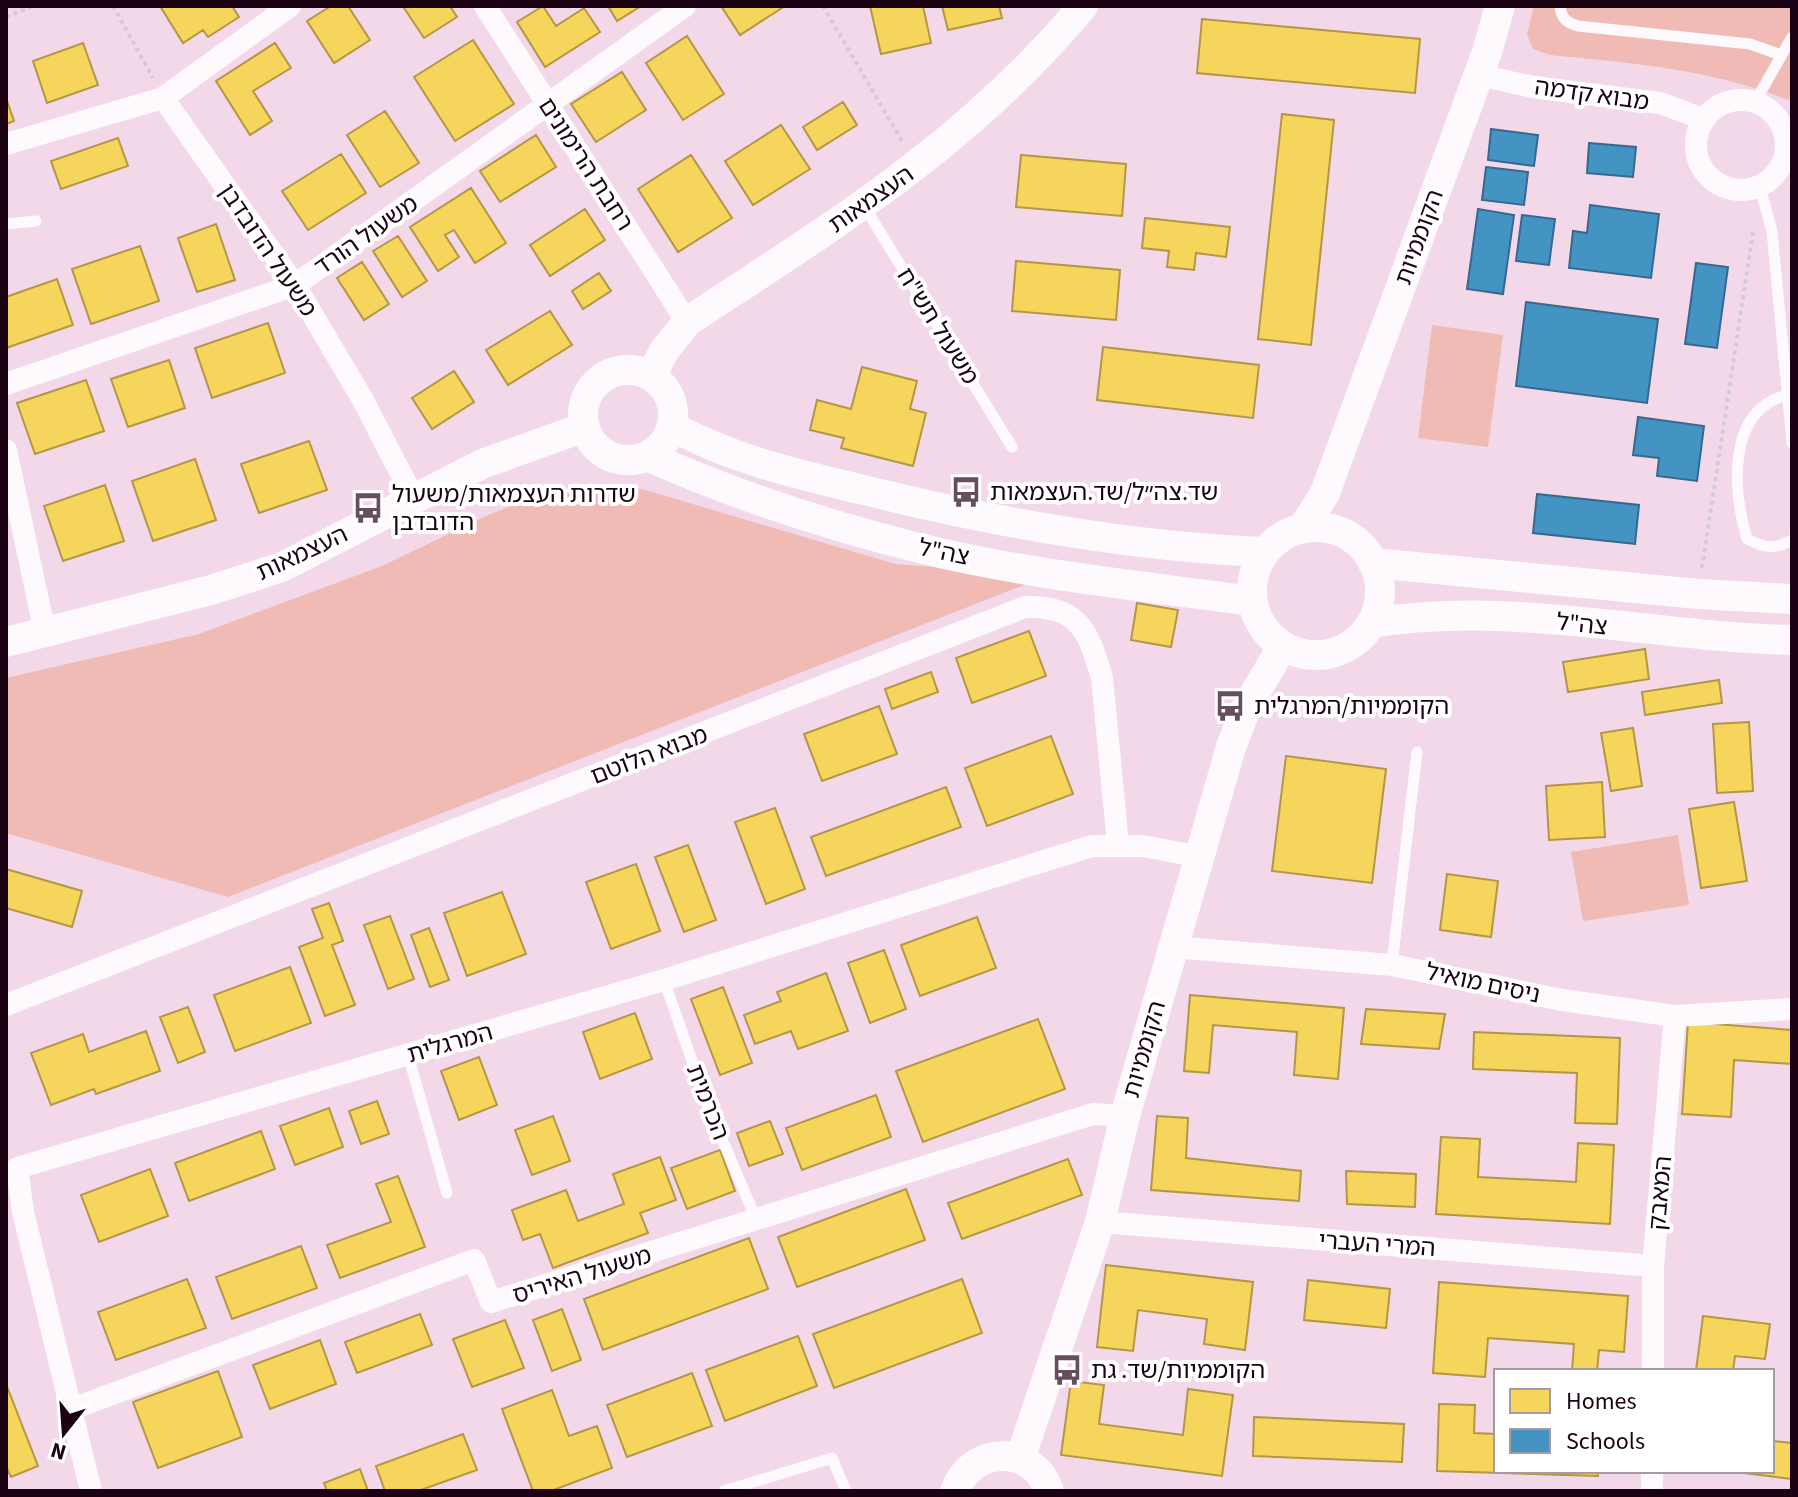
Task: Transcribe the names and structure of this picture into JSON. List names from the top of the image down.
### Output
{
  "streets": {
    "street": [
      "מבוא קדמה",
      "רחבת הרימונים",
      "העצמאות",
      "משעול הורד",
      "הקוממיות",
      "משעול הדובדבן",
      "צה\"ל",
      "מבוא הלוטם",
      "ניסים מואיל",
      "המרגלית",
      "המאבק",
      "המרי העברי",
      "משעול האיריס"
    ],
    "lane": ["משעול תש\"ח", "הכרמית"]
  },
  "crossings": [
    ["מבוא קדמה", "הקוממיות"],
    ["רחבת הרימונים", "העצמאות"],
    ["רחבת הרימונים", "משעול הורד"],
    ["העצמאות", "משעול הדובדבן"],
    ["העצמאות", "משעול תש\"ח"],
    ["העצמאות", "צה\"ל"],
    ["משעול הורד", "משעול הדובדבן"],
    ["הקוממיות", "צה\"ל"],
    ["הקוממיות", "ניסים מואיל"],
    ["הקוממיות", "המרגלית"],
    ["הקוממיות", "המרי העברי"],
    ["הקוממיות", "משעול האיריס"],
    ["מבוא הלוטם", "המרגלית"],
    ["ניסים מואיל", "המאבק"],
    ["המרגלית", "הכרמית"],
    ["המרגלית", "משעול האיריס"],
    ["הכרמית", "משעול האיריס"],
    ["המאבק", "המרי העברי"]
  ],
  "places": {
    "bus stop": [
      "שד.צה״ל/שד.העצמאות",
      "שדרות העצמאות/משעול הדובדבן",
      "הקוממיות/המרגלית",
      "הקוממיות/שד. גת"
    ]
  },
  "legend": ["Homes", "Schools"],
  "north": "bottom"
}
